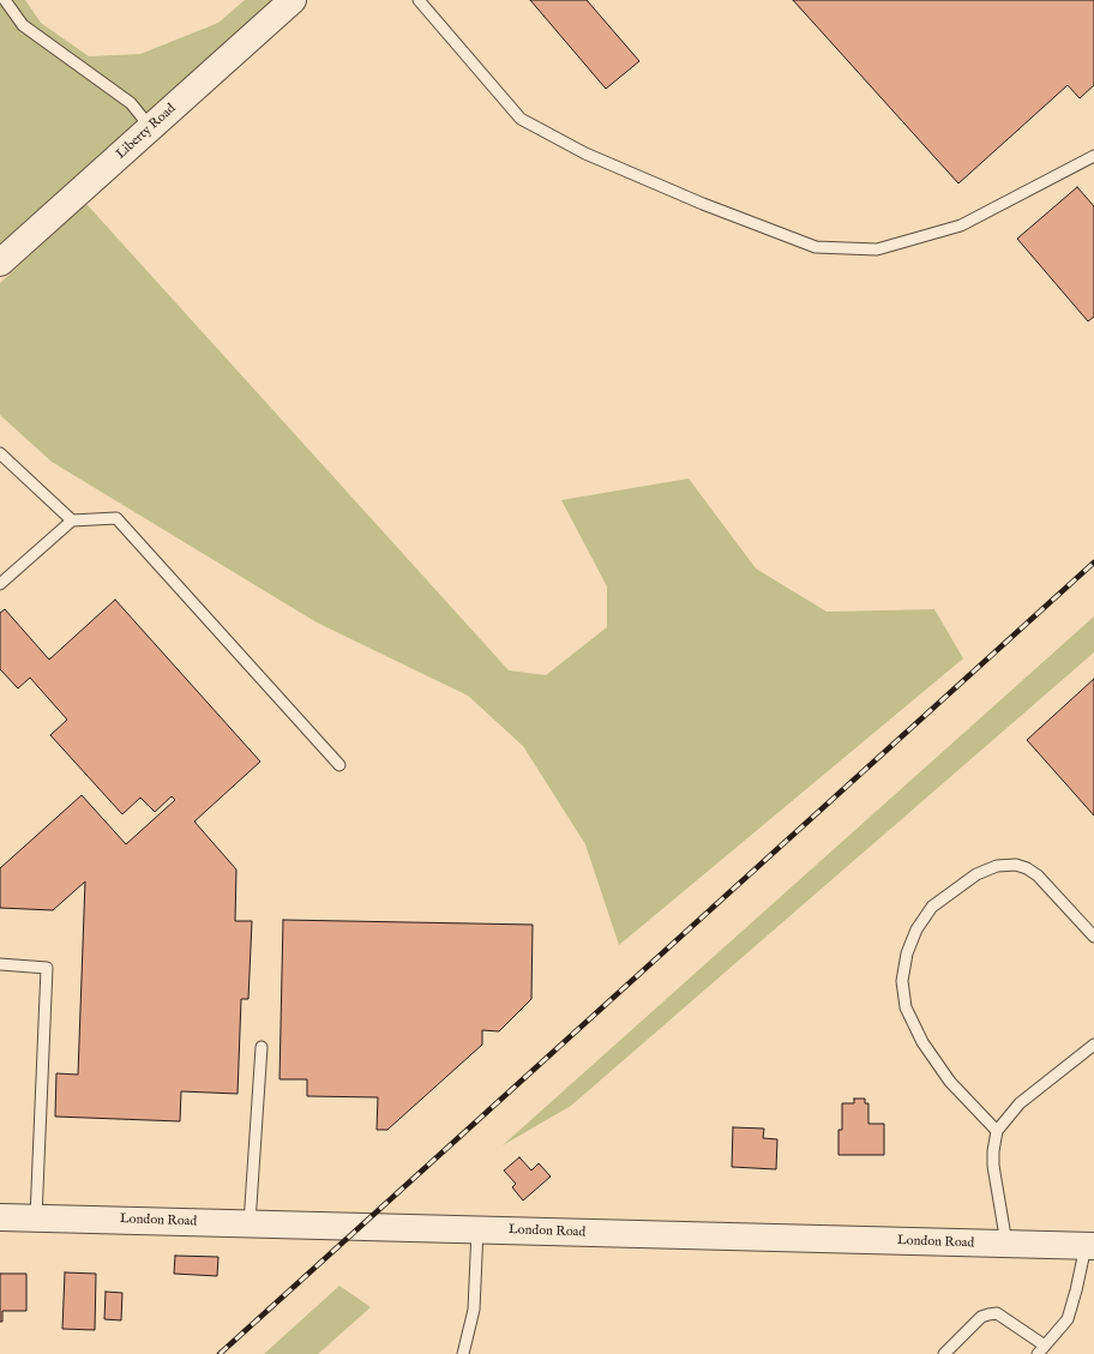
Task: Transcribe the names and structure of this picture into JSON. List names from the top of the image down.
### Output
{
  "streets": {
    "street": ["Liberty Road", "London Road"]
  }
}
